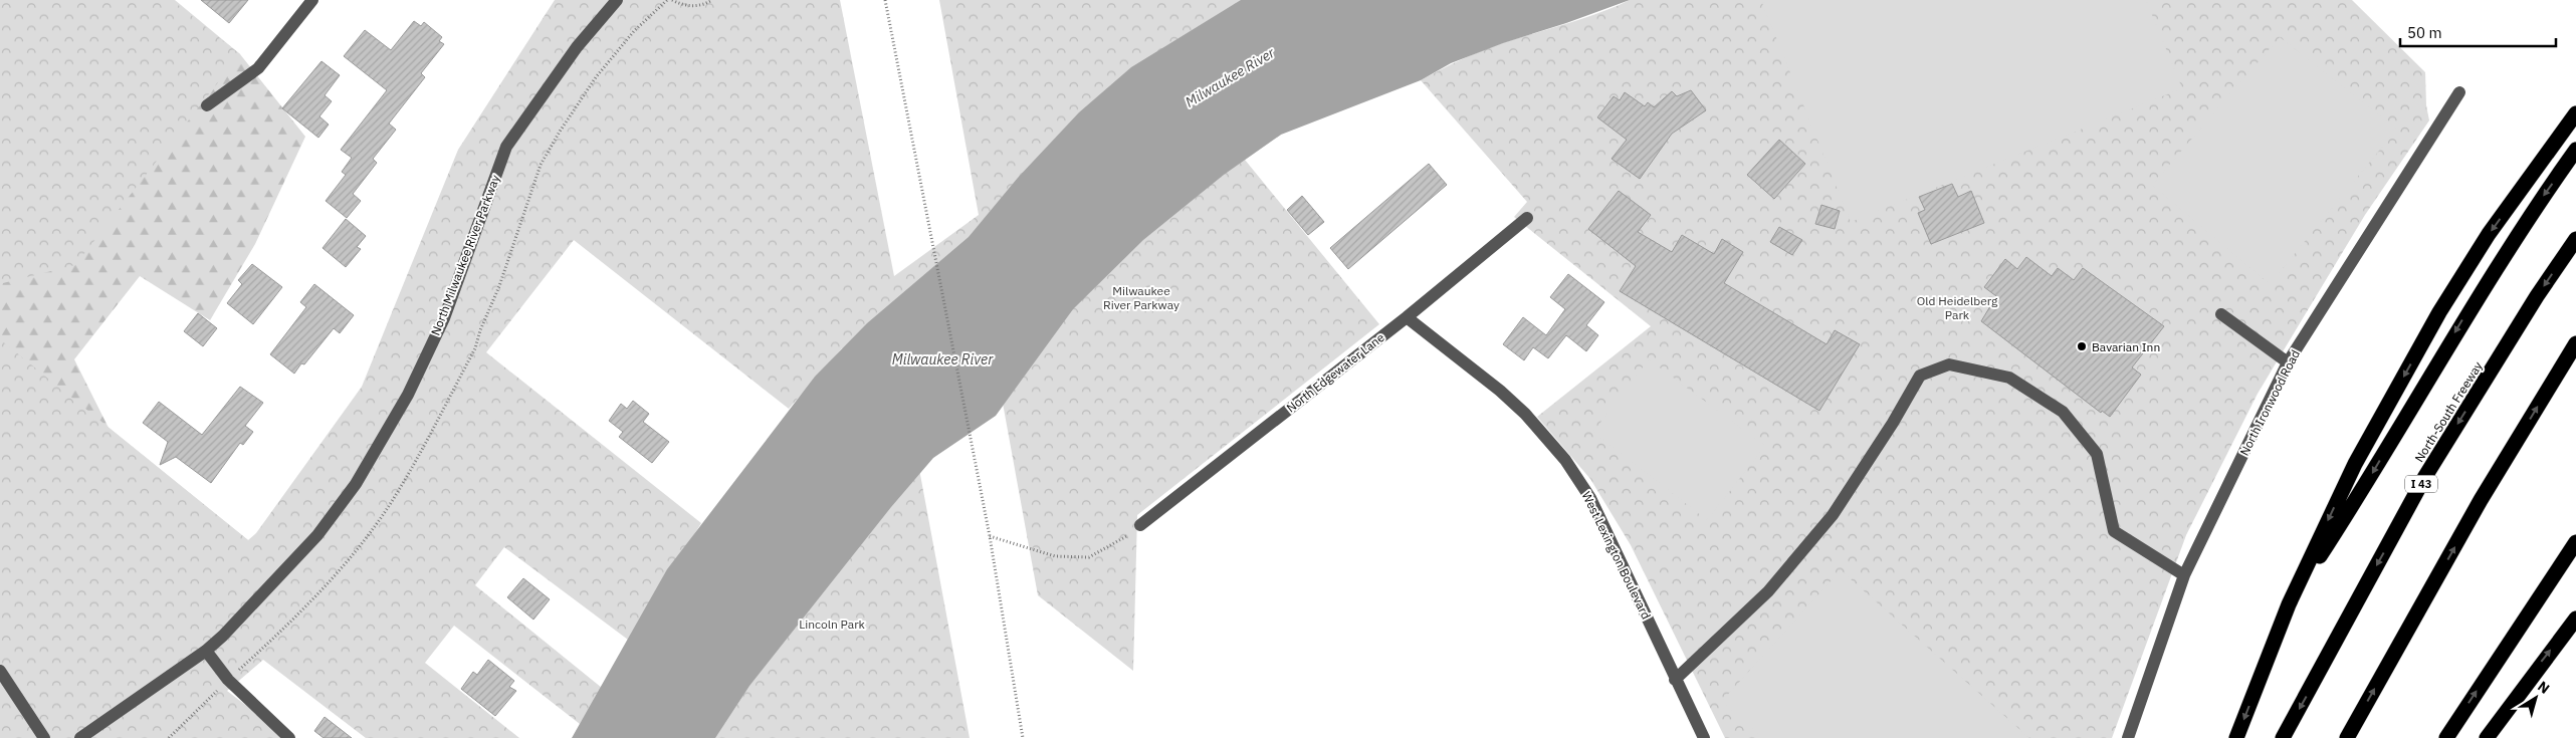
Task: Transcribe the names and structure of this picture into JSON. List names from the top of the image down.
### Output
{
  "streets": {
    "highway": ["North-South Freeway", "I 43"],
    "street": [
      "North Milwaukee River Parkway",
      "North Edgewater Lane",
      "North Ironwood Road",
      "West Lexington Boulevard"
    ]
  },
  "crossings": [
    ["North Edgewater Lane", "West Lexington Boulevard"]
  ],
  "water": ["Milwaukee River"],
  "parks": ["Milwaukee River Parkway", "Old Heidelberg Park", "Lincoln Park"],
  "places": ["Bavarian Inn"],
  "scale_bar": "50 m",
  "north": "top right"
}
